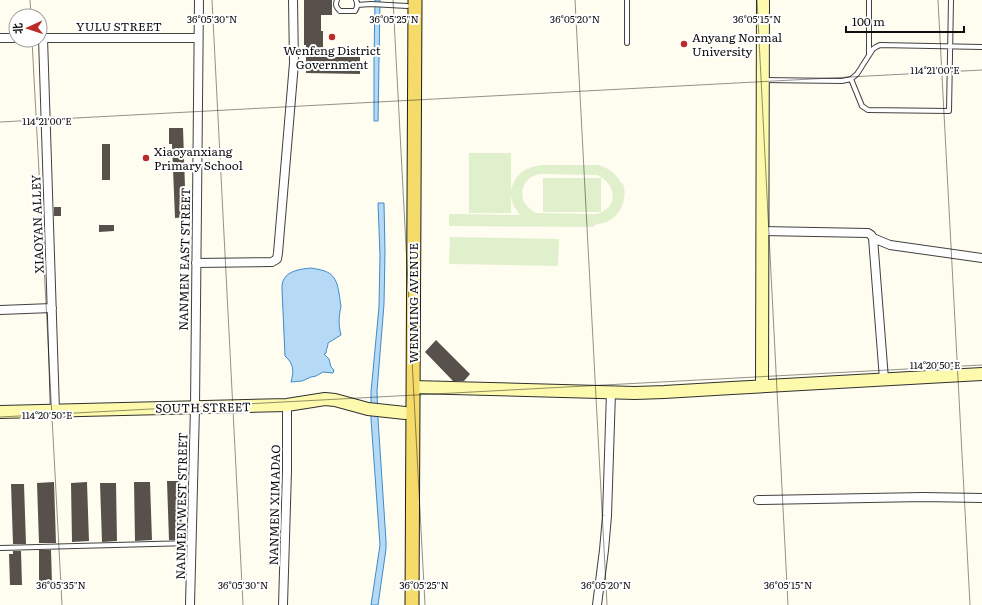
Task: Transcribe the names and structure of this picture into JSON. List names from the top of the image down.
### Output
{
  "streets": {
    "main road": ["WENMING AVENUE"],
    "street": [
      "YULU STREET",
      "XIAOYAN ALLEY",
      "NANMEN EAST STREET",
      "SOUTH STREET",
      "NANMEN XIMADAO",
      "NANMEN WEST STREET"
    ]
  },
  "crossings": [
    ["YULU STREET", "NANMEN EAST STREET"],
    ["XIAOYAN ALLEY", "SOUTH STREET"],
    ["NANMEN EAST STREET", "SOUTH STREET"],
    ["NANMEN EAST STREET", "NANMEN WEST STREET"],
    ["WENMING AVENUE", "SOUTH STREET"],
    ["SOUTH STREET", "NANMEN XIMADAO"],
    ["SOUTH STREET", "NANMEN WEST STREET"]
  ],
  "places": ["Wenfeng District Government", "Anyang Normal University", "Xiaoyanxiang Primary School"],
  "scale_bar": "100 m",
  "north": "left",
  "coordinates": [
    "36°05'30\"N",
    "36°05'25\"N",
    "36°05'20\"N",
    "36°05'15\"N",
    "114°21'00\"E",
    "114°20'50\"E",
    "36°05'35\"N"
  ]
}
